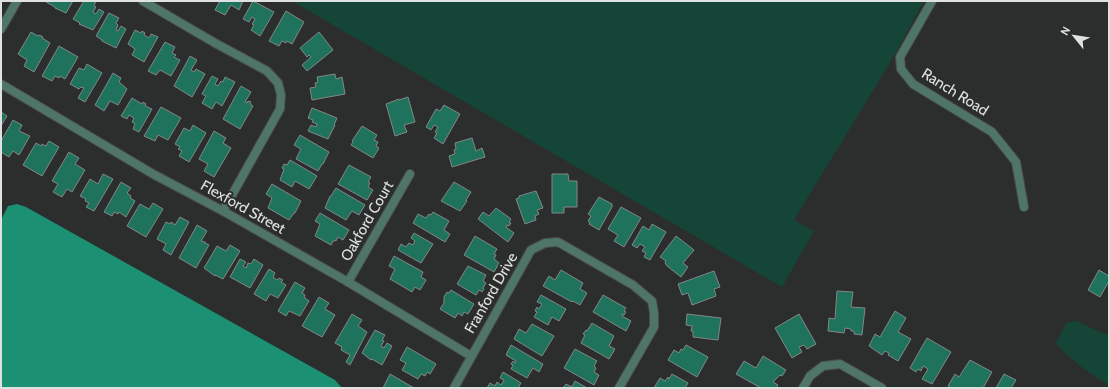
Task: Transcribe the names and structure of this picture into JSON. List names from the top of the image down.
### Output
{
  "streets": {
    "street": [
      "Ranch Road",
      "Flexford Street",
      "Oakford Court",
      "Franford Drive"
    ]
  },
  "crossings": [
    ["Flexford Street", "Oakford Court"],
    ["Flexford Street", "Franford Drive"]
  ],
  "north": "top left"
}
